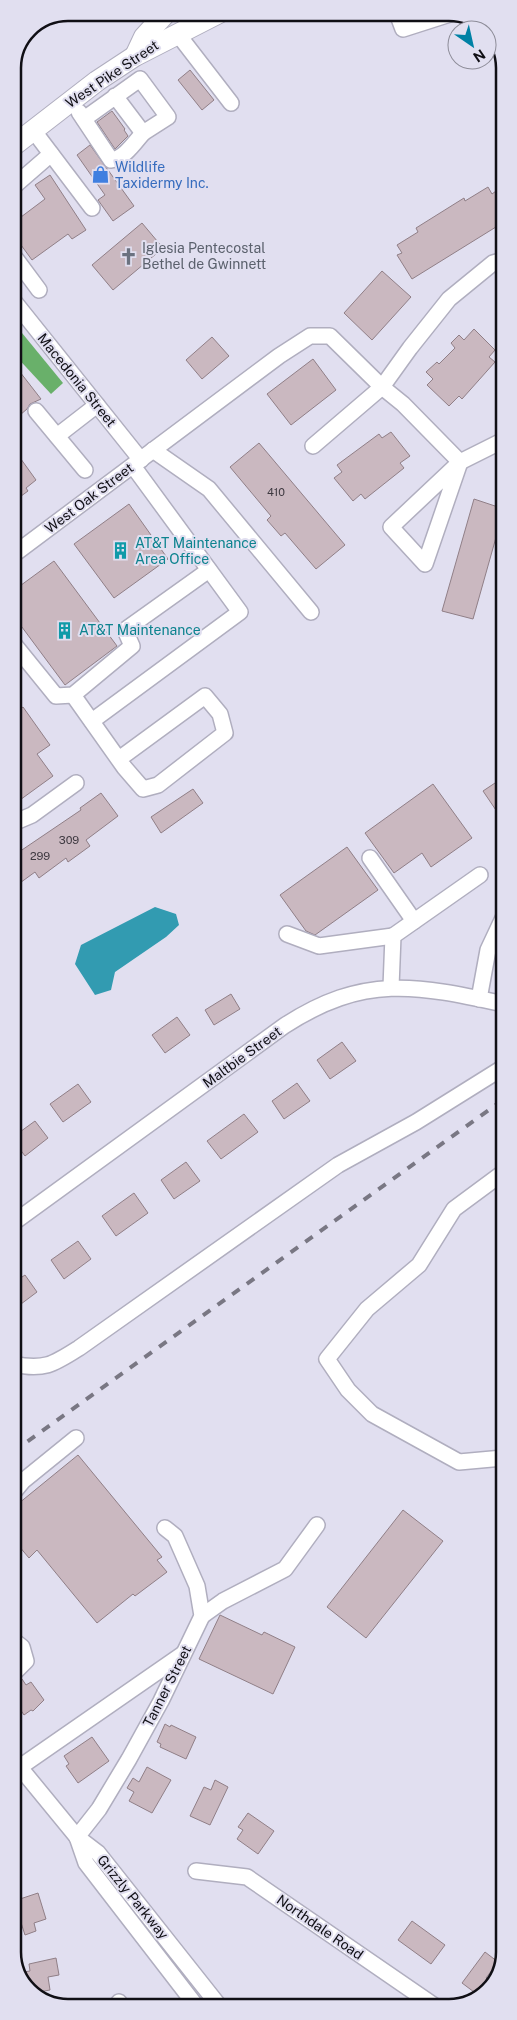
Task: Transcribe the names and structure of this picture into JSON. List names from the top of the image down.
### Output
{
  "streets": {
    "main road": ["West Pike Street"],
    "street": [
      "Macedonia Street",
      "West Oak Street",
      "Maltbie Street",
      "Tanner Street",
      "Grizzly Parkway",
      "Northdale Road"
    ]
  },
  "crossings": [
    ["Macedonia Street", "West Oak Street"],
    ["Tanner Street", "Grizzly Parkway"]
  ],
  "places": {
    "shop": ["Wildlife Taxidermy Inc."],
    "church": ["Iglesia Pentecostal Bethel de Gwinnett"],
    "building": ["AT&T Maintenance Area Office", "AT&T Maintenance"]
  },
  "house_numbers": ["410", "309", "299"],
  "north": "bottom right"
}
